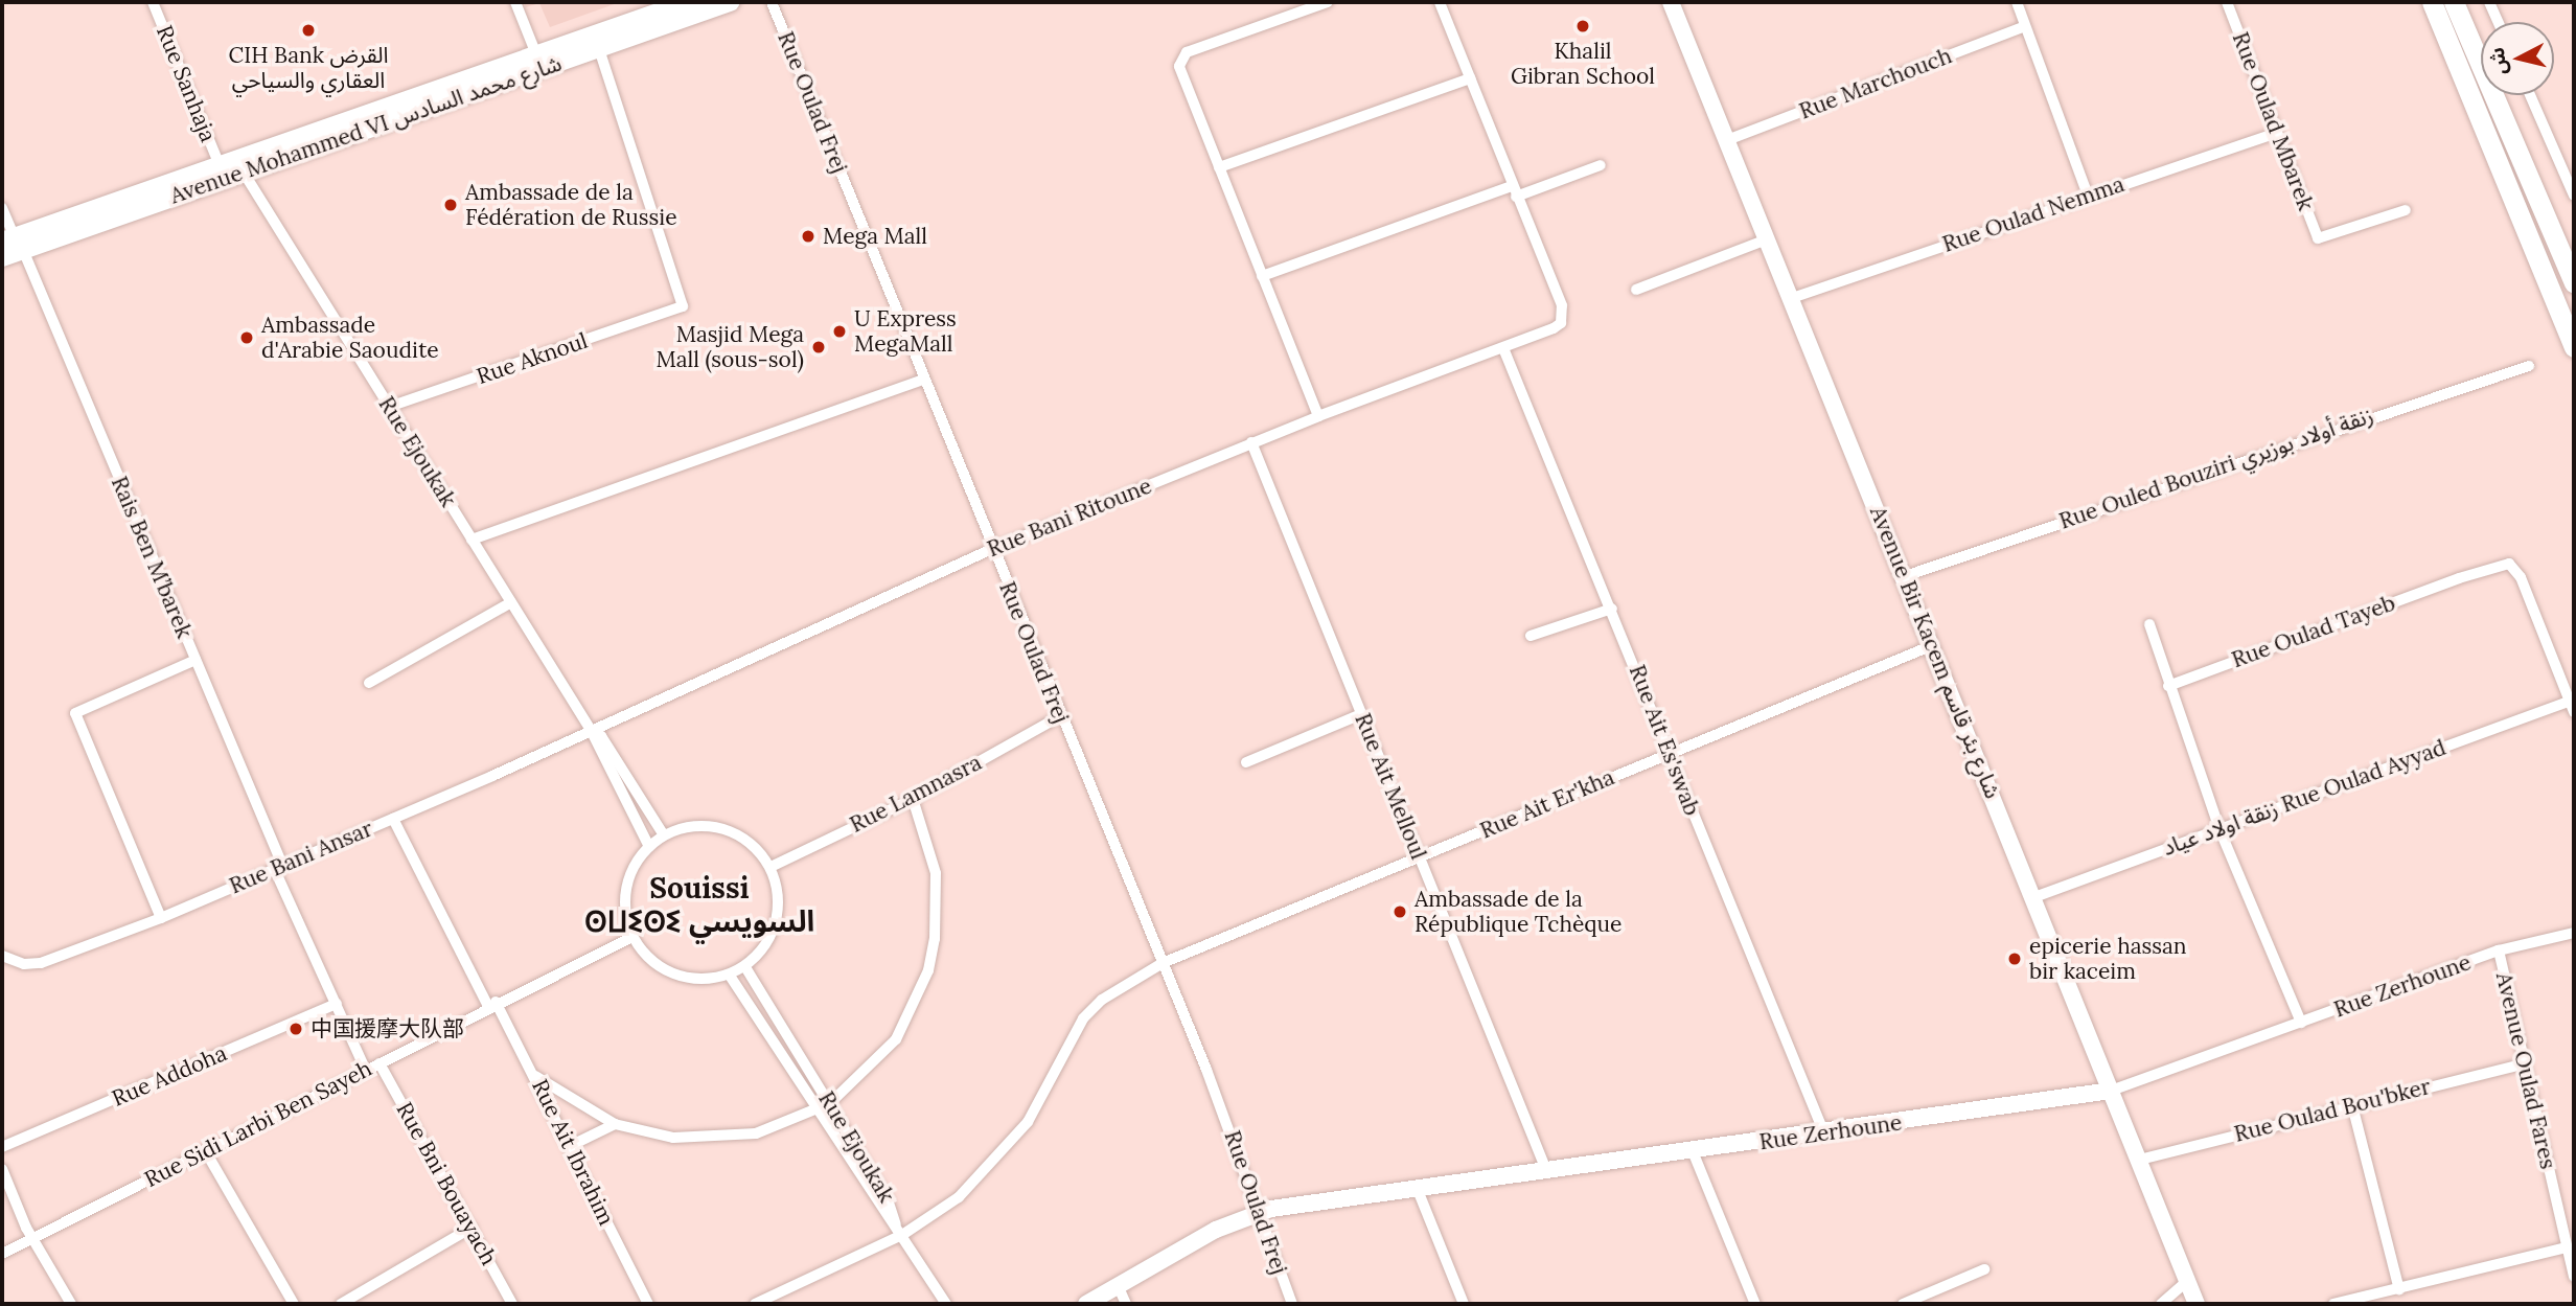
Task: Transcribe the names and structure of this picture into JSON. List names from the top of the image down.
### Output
{
  "streets": {
    "main road": ["Avenue Mohammed VI شارع محمد السادس"],
    "street": [
      "Rue Sanhaja",
      "Rue Marchouch",
      "Rue Oulad Frej",
      "Rue Oulad Mbarek",
      "Rue Oulad Nemma",
      "Rue Aknoul",
      "Rue Ejoukak",
      "Rue Ouled Bouziri زنقة أولاد بوزيري",
      "Rue Bani Ritoune",
      "Rais Ben M’barek",
      "Rue Oulad Tayeb",
      "Avenue Bir Kacem شارع بئر قاسم",
      "Rue Ait Es'swab",
      "Rue Ait Melloul",
      "Rue Lamnasra",
      "زنقة اولاد عياد Rue Oulad Ayyad",
      "Rue Ait Er'kha",
      "Rue Bani Ansar",
      "Rue Zerhoune",
      "Avenue Oulad Fares",
      "Rue Addoha",
      "Rue Oulad Bou'bker",
      "Rue Sidi Larbi Ben Sayeh",
      "Rue Ait Ibrahim",
      "Rue Bni Bouayach"
    ]
  },
  "crossings": [
    ["Rue Sanhaja", "Avenue Mohammed VI شارع محمد السادس"],
    ["Rue Marchouch", "Avenue Bir Kacem شارع بئر قاسم"],
    ["Rue Oulad Frej", "Rue Bani Ritoune"],
    ["Rue Oulad Frej", "Rue Lamnasra"],
    ["Rue Oulad Frej", "Rue Ait Er'kha"],
    ["Rue Oulad Frej", "Rue Zerhoune"],
    ["Rue Oulad Mbarek", "Rue Oulad Nemma"],
    ["Avenue Mohammed VI شارع محمد السادس", "Rue Aknoul"],
    ["Avenue Mohammed VI شارع محمد السادس", "Rue Ejoukak"],
    ["Avenue Mohammed VI شارع محمد السادس", "Rais Ben M’barek"],
    ["Rue Oulad Nemma", "Avenue Bir Kacem شارع بئر قاسم"],
    ["Rue Aknoul", "Rue Ejoukak"],
    ["Rue Ejoukak", "Rue Bani Ritoune"],
    ["Rue Ejoukak", "Rue Lamnasra"],
    ["Rue Ejoukak", "Rue Ait Er'kha"],
    ["Rue Ejoukak", "Rue Bani Ansar"],
    ["Rue Ejoukak", "Rue Sidi Larbi Ben Sayeh"],
    ["Rue Ouled Bouziri زنقة أولاد بوزيري", "Avenue Bir Kacem شارع بئر قاسم"],
    ["Rue Bani Ritoune", "Rue Ait Es'swab"],
    ["Rue Bani Ritoune", "Rue Ait Melloul"],
    ["Rue Bani Ritoune", "Rue Bani Ansar"],
    ["Rais Ben M’barek", "Rue Bani Ansar"],
    ["Rue Oulad Tayeb", "زنقة اولاد عياد Rue Oulad Ayyad"],
    ["Avenue Bir Kacem شارع بئر قاسم", "زنقة اولاد عياد Rue Oulad Ayyad"],
    ["Avenue Bir Kacem شارع بئر قاسم", "Rue Ait Er'kha"],
    ["Avenue Bir Kacem شارع بئر قاسم", "Rue Zerhoune"],
    ["Avenue Bir Kacem شارع بئر قاسم", "Rue Oulad Bou'bker"],
    ["Rue Ait Es'swab", "Rue Ait Er'kha"],
    ["Rue Ait Es'swab", "Rue Zerhoune"],
    ["Rue Ait Melloul", "Rue Ait Er'kha"],
    ["Rue Ait Melloul", "Rue Zerhoune"],
    ["Rue Lamnasra", "Rue Sidi Larbi Ben Sayeh"],
    ["Rue Bani Ansar", "Rue Ait Ibrahim"],
    ["Rue Zerhoune", "Avenue Oulad Fares"],
    ["Avenue Oulad Fares", "Rue Oulad Bou'bker"],
    ["Rue Sidi Larbi Ben Sayeh", "Rue Ait Ibrahim"],
    ["Rue Sidi Larbi Ben Sayeh", "Rue Bni Bouayach"]
  ],
  "districts": ["Souissi ⵙⵡⵉⵙⵉ السويسي"],
  "places": [
    "Khalil Gibran School",
    "CIH Bank القرض العقاري والسياحي",
    "Ambassade de la Fédération de Russie",
    "Mega Mall",
    "U Express MegaMall",
    "Ambassade d'Arabie Saoudite",
    "Masjid Mega Mall (sous-sol)",
    "Ambassade de la République Tchèque",
    "epicerie hassan bir kaceim",
    "中国援摩大队部"
  ],
  "north": "left"
}
